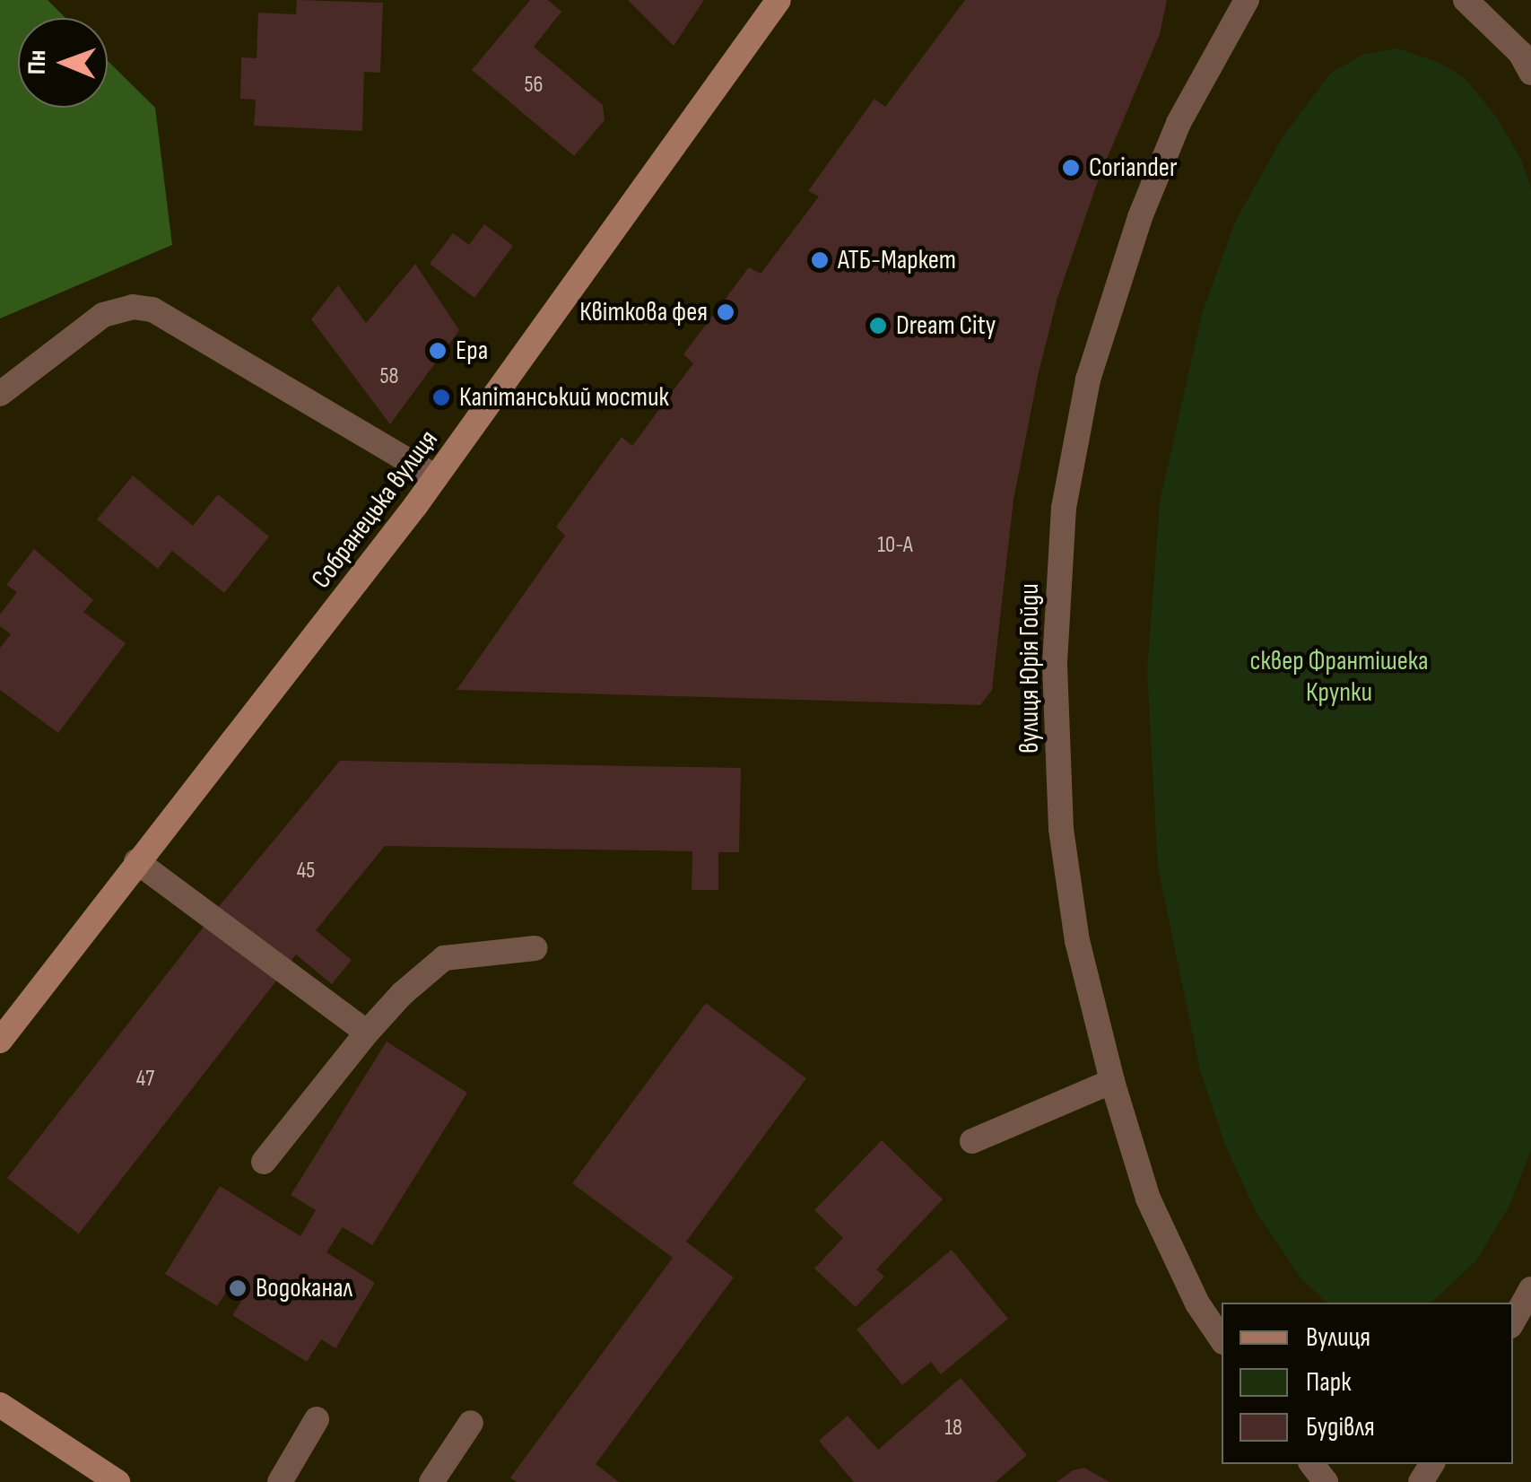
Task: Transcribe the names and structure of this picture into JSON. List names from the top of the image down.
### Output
{
  "streets": {
    "main road": ["Собранецька вулиця"],
    "street": ["вулиця Юрія Гойди"]
  },
  "parks": ["сквер Франтішека Крупки"],
  "places": [
    "Coriander",
    "АТБ-Маркет",
    "Квіткова фея",
    "Dream City",
    "Ера",
    "Капітанський мостик",
    "Водоканал"
  ],
  "house_numbers": [
    "56",
    "58",
    "10-А",
    "45",
    "47",
    "18"
  ],
  "legend": ["Вулиця", "Парк", "Будівля"],
  "north": "left"
}
